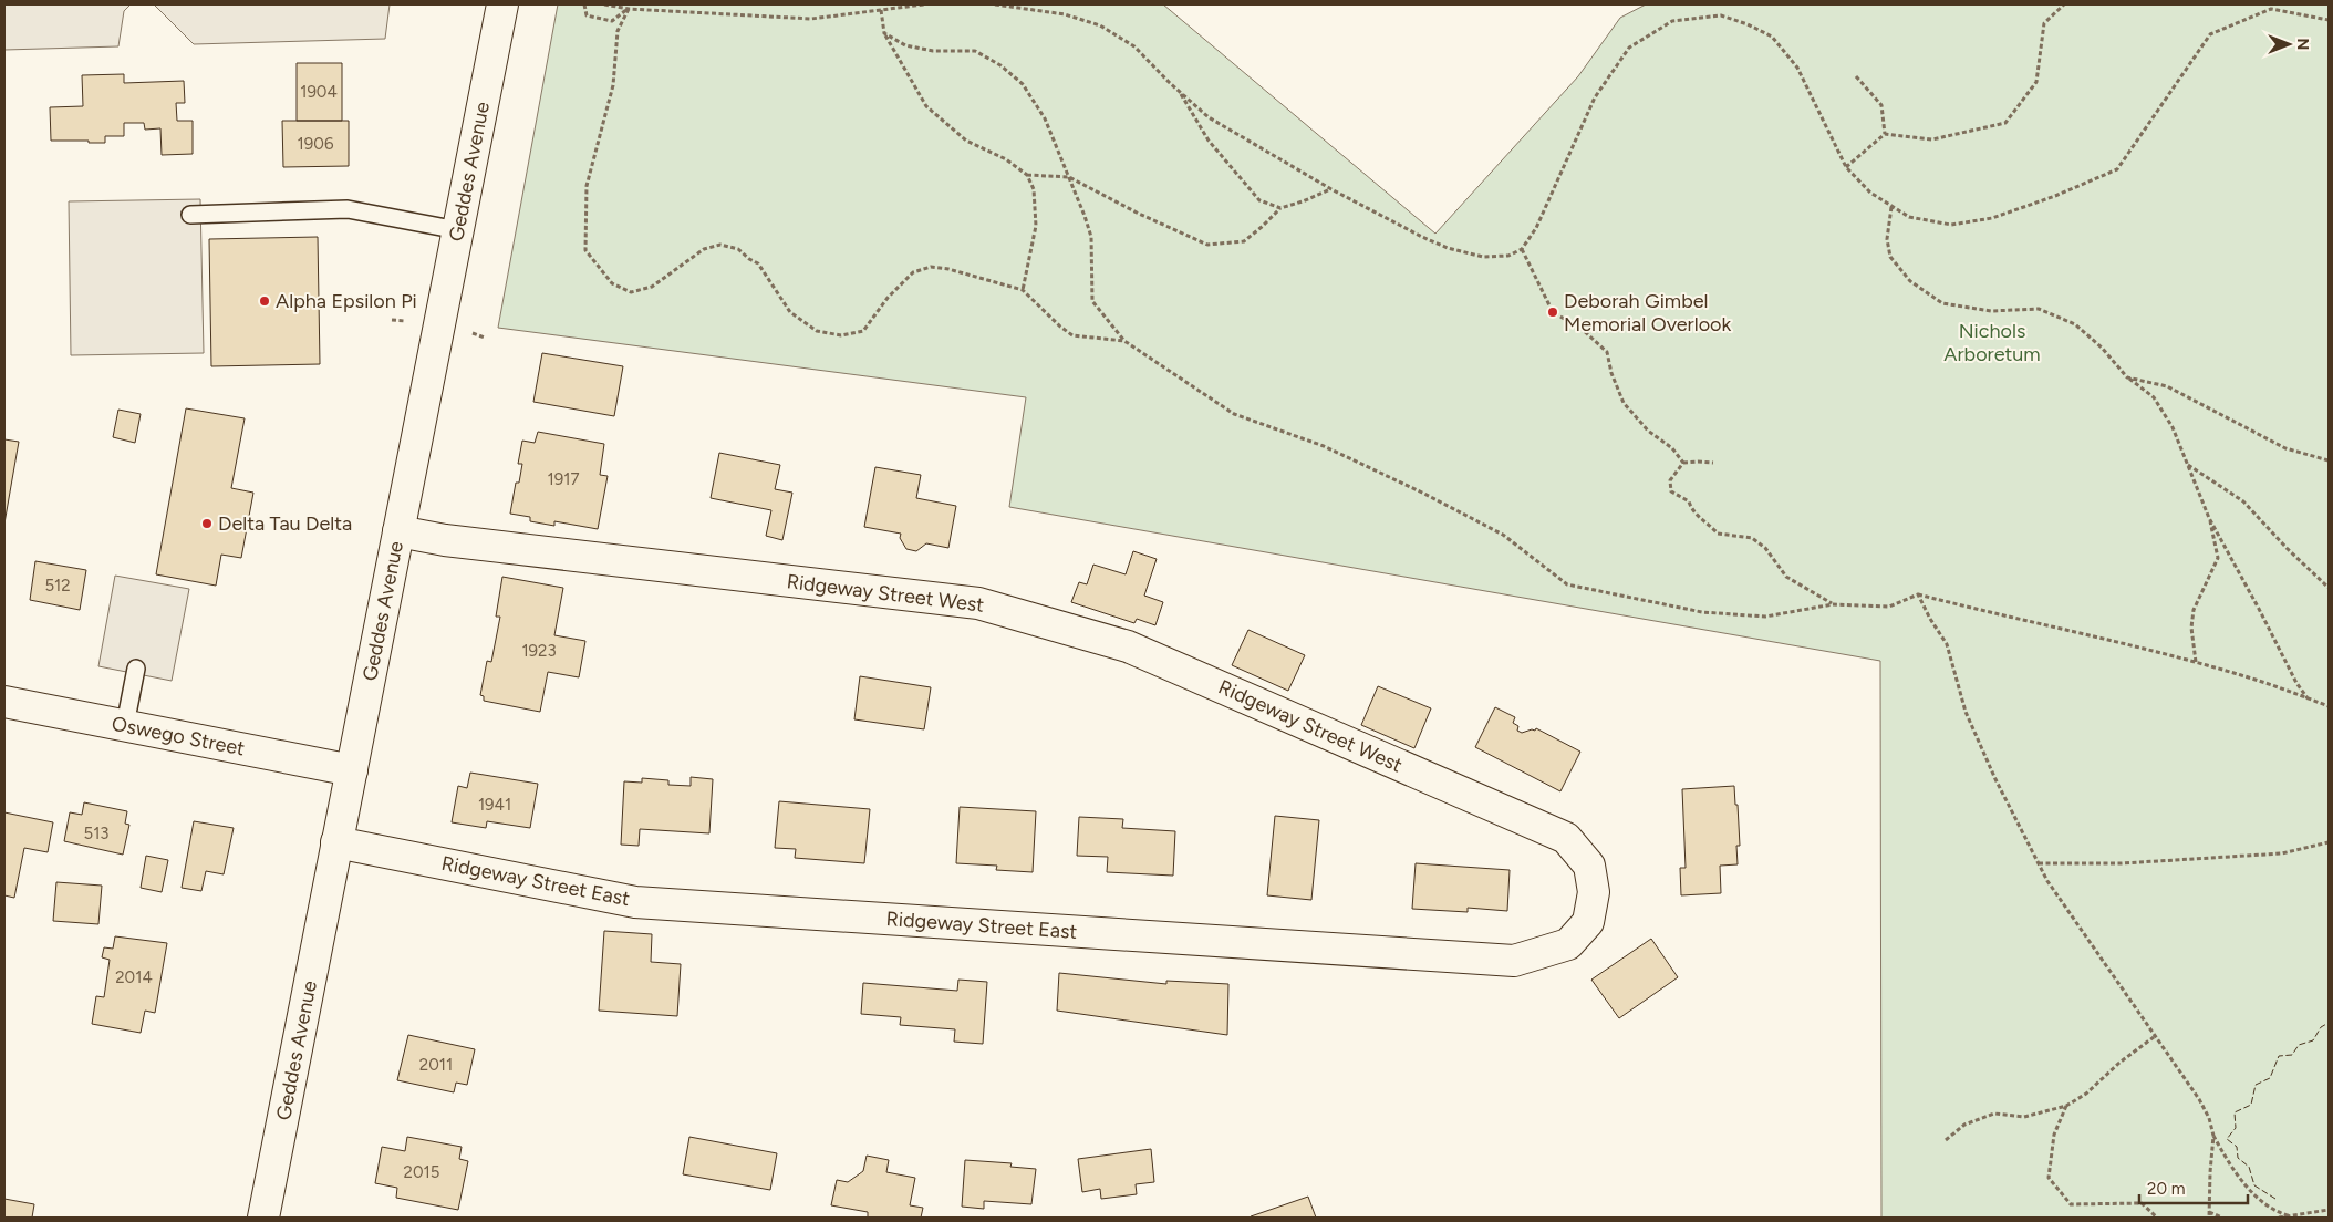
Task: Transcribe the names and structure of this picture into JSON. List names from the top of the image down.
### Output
{
  "streets": {
    "street": [
      "Geddes Avenue",
      "Ridgeway Street West",
      "Oswego Street",
      "Ridgeway Street East"
    ]
  },
  "crossings": [
    ["Geddes Avenue", "Ridgeway Street West"],
    ["Geddes Avenue", "Oswego Street"],
    ["Geddes Avenue", "Ridgeway Street East"],
    ["Ridgeway Street West", "Ridgeway Street East"]
  ],
  "parks": ["Nichols Arboretum"],
  "places": ["Alpha Epsilon Pi", "Deborah Gimbel Memorial Overlook", "Delta Tau Delta"],
  "house_numbers": [
    "1904",
    "1906",
    "1917",
    "512",
    "1923",
    "1941",
    "513",
    "2014",
    "2011",
    "2015"
  ],
  "scale_bar": "20 m",
  "north": "right"
}
